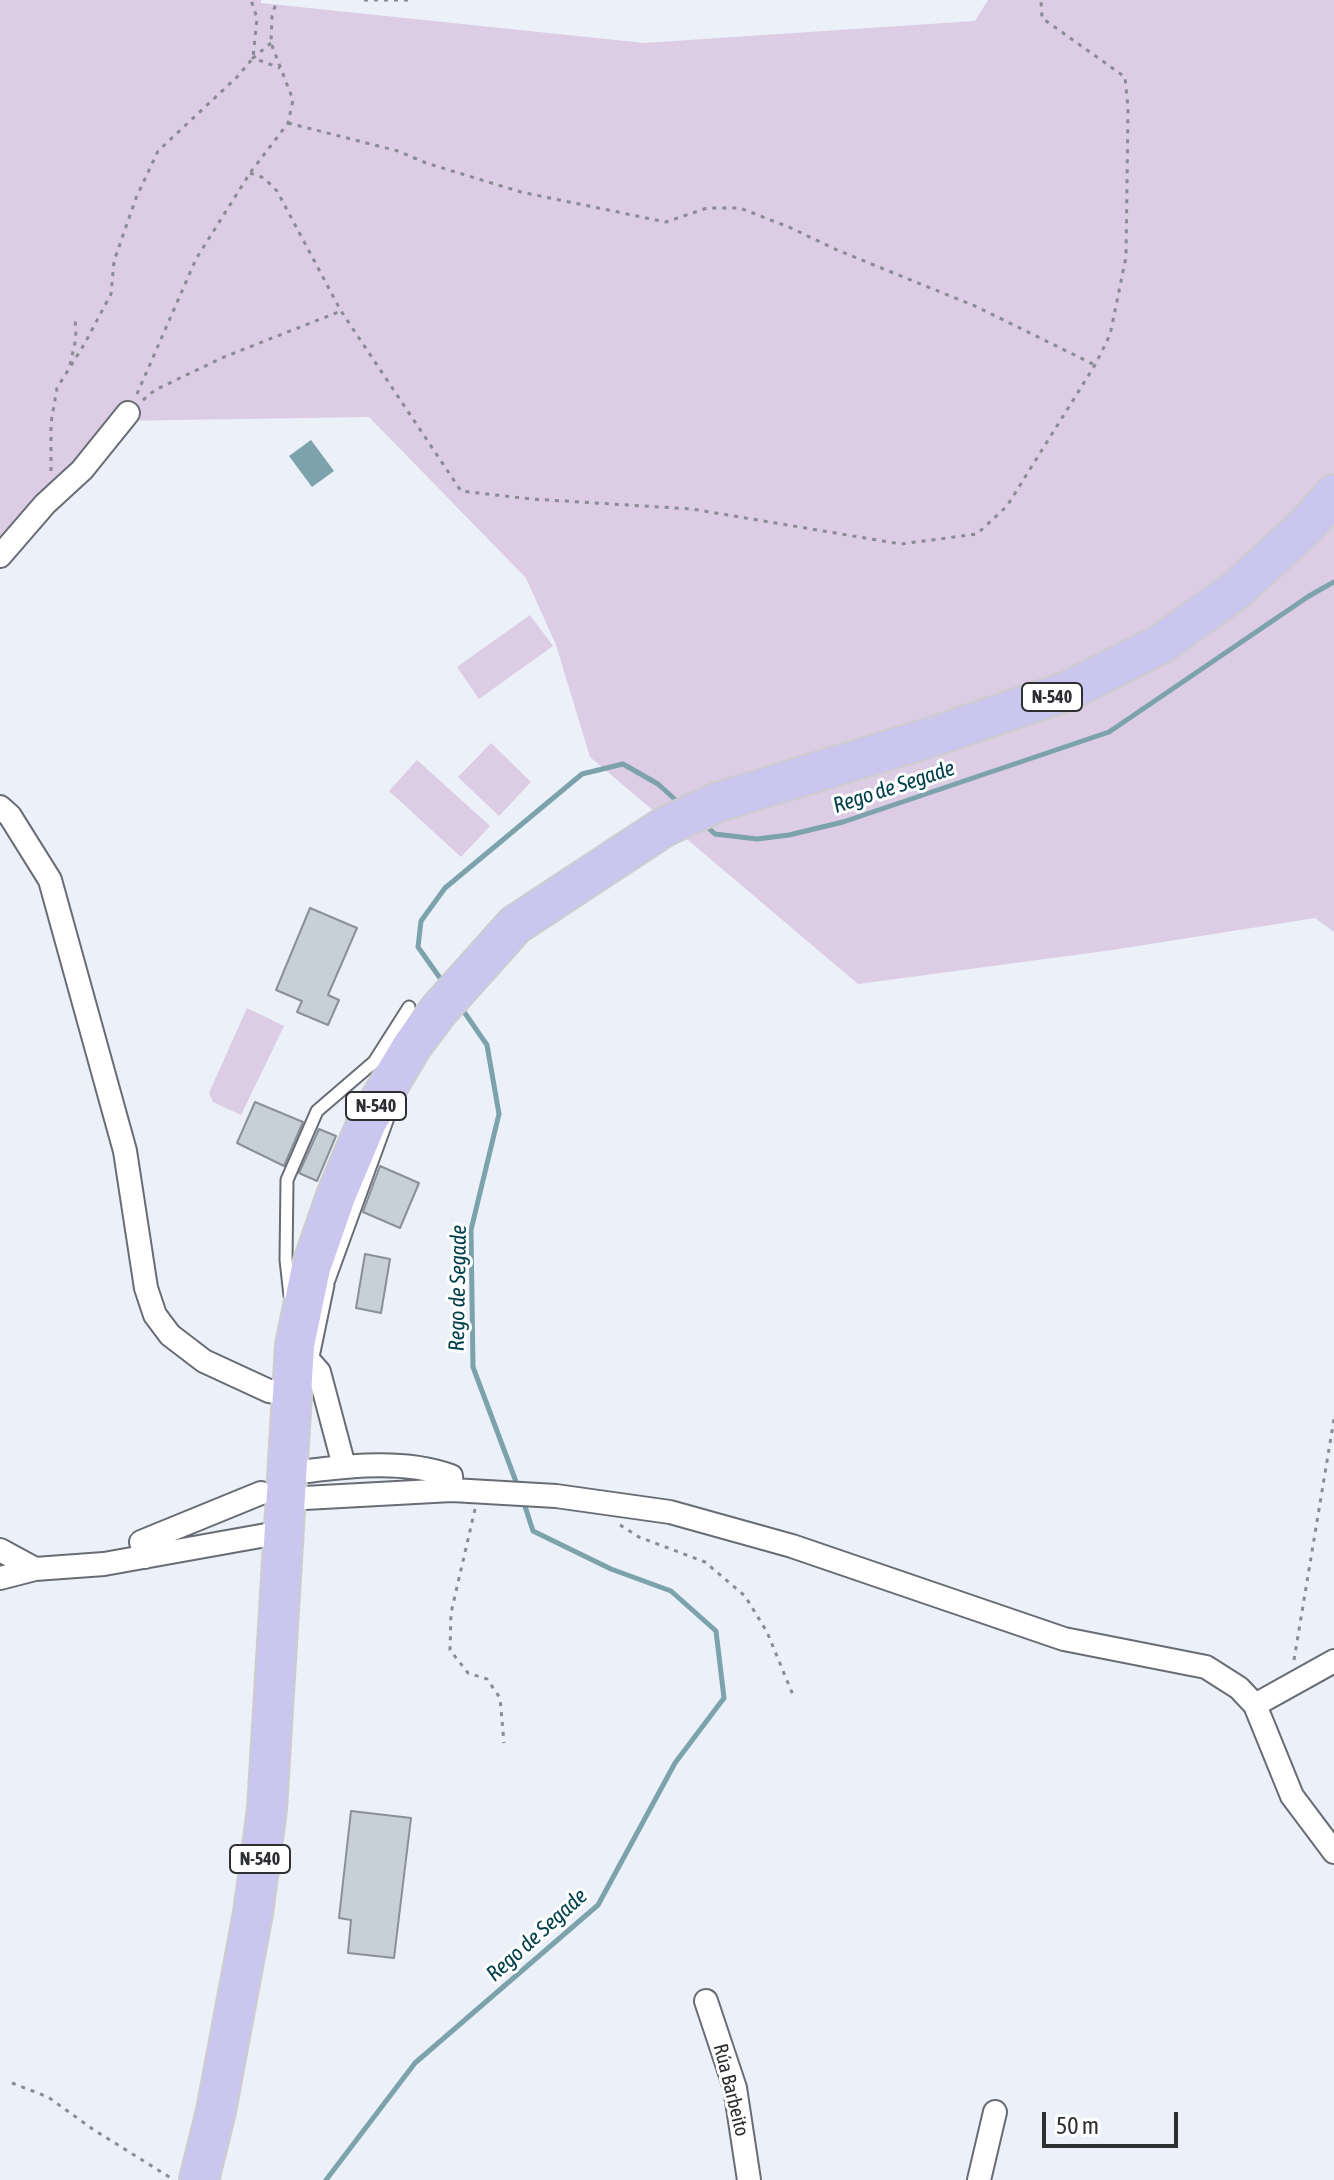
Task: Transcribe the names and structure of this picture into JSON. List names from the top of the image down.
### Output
{
  "streets": {
    "highway": ["N-540"],
    "street": ["Rúa Barbeito"]
  },
  "water": ["Rego de Segade"],
  "scale_bar": "50 m"
}
